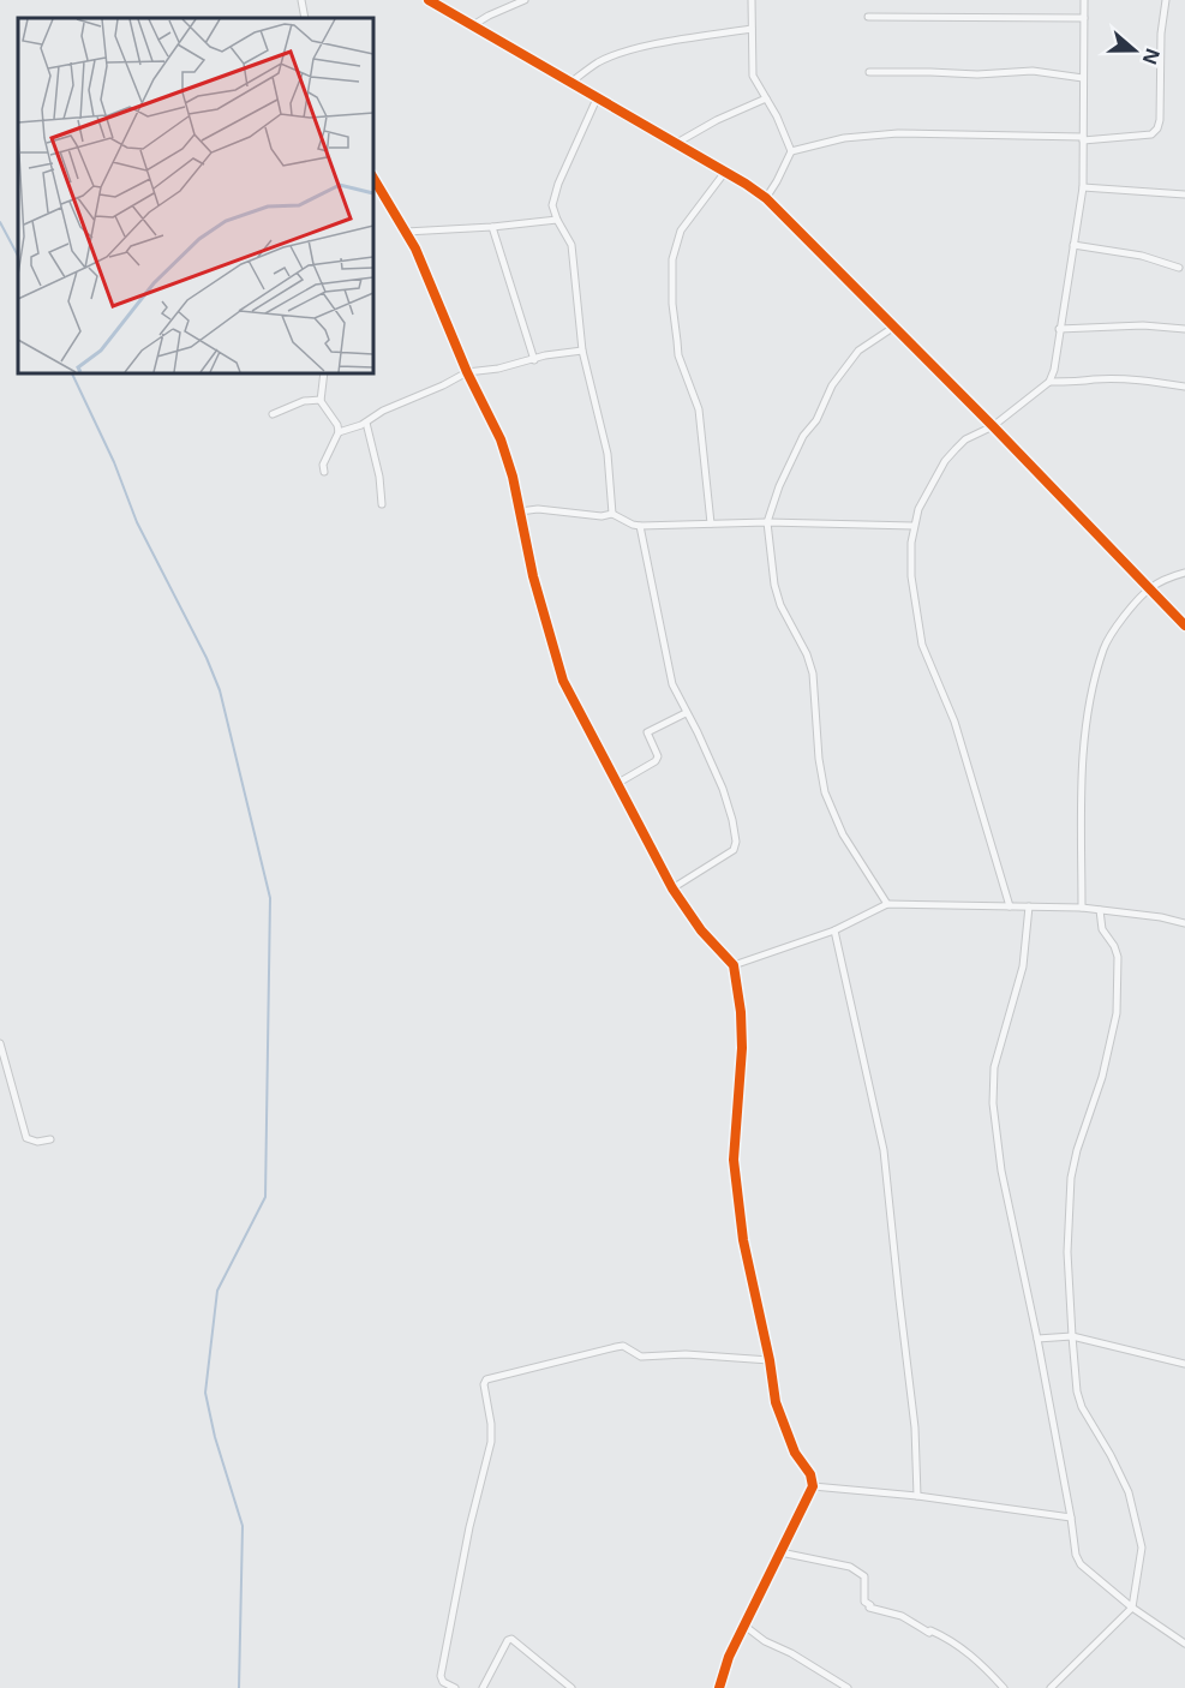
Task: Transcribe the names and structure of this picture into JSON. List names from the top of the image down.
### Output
{
  "north": "right"
}
